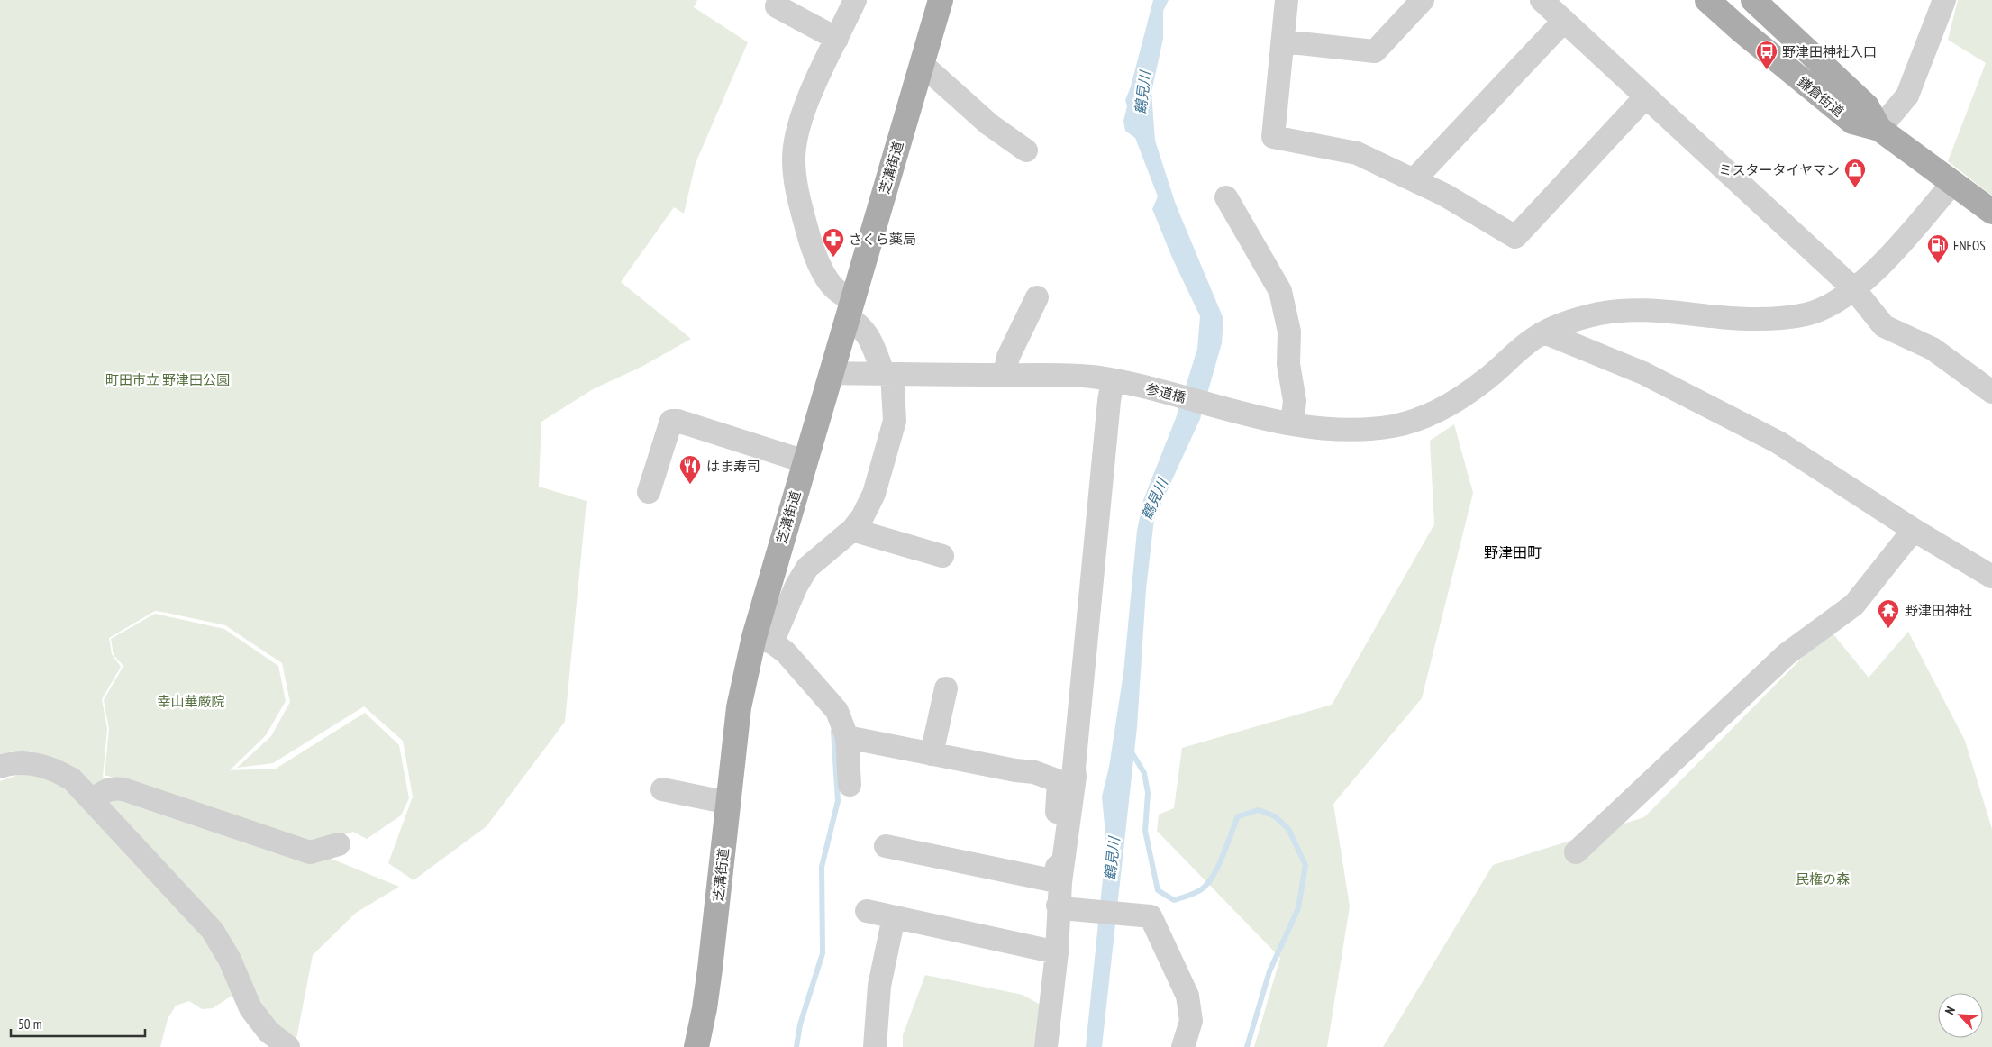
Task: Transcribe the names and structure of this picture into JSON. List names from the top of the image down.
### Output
{
  "streets": {
    "main road": ["鎌倉街道", "芝溝街道"],
    "street": ["参道橋"]
  },
  "crossings": [
    ["鎌倉街道", "参道橋"],
    ["芝溝街道", "参道橋"]
  ],
  "districts": ["野津田町"],
  "water": ["鶴見川"],
  "parks": ["町田市立 野津田公園", "幸山華厳院", "民権の森"],
  "places": {
    "bus stop": ["野津田神社入口"],
    "shop": ["ミスタータイヤマン"],
    "pharmacy": ["さくら薬局"],
    "fuel station": ["ENEOS"],
    "restaurant": ["はま寿司"],
    "temple": ["野津田神社"]
  },
  "scale_bar": "50 m",
  "north": "top left"
}
